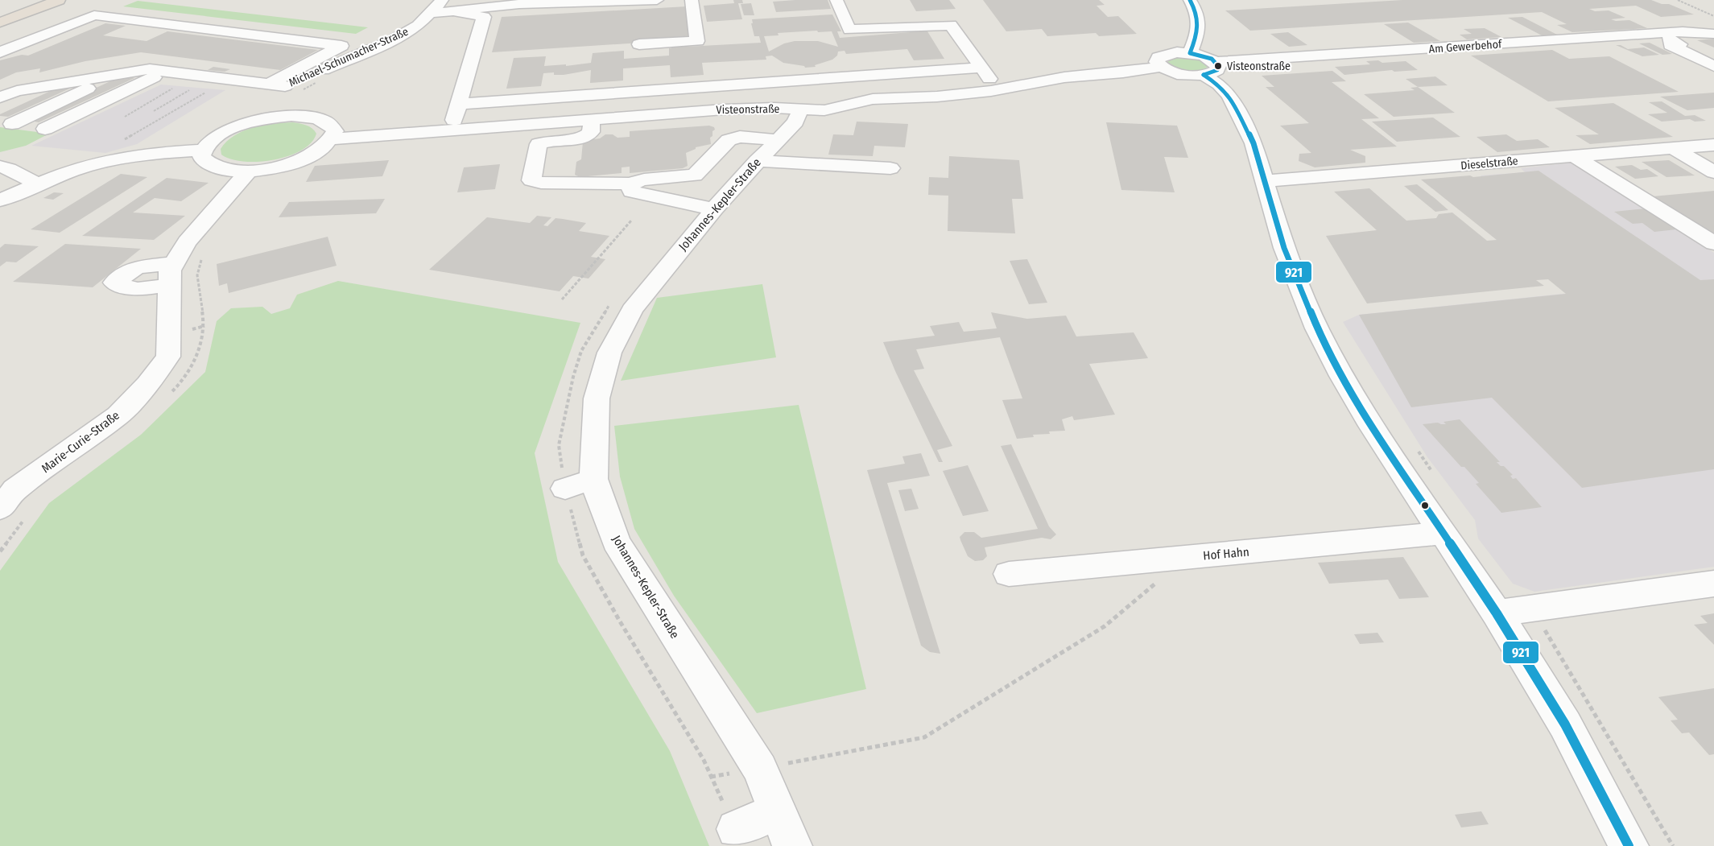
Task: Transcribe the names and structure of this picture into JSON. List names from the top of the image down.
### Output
{
  "streets": {
    "street": [
      "Am Gewerbehof",
      "Michael-Schumacher-Straße",
      "Visteonstraße",
      "Dieselstraße",
      "Johannes-Kepler-Straße",
      "Marie-Curie-Straße",
      "Hof Hahn"
    ]
  },
  "crossings": [
    ["Visteonstraße", "Johannes-Kepler-Straße"]
  ],
  "places": ["Visteonstraße"],
  "lines": ["transit line 921"]
}
